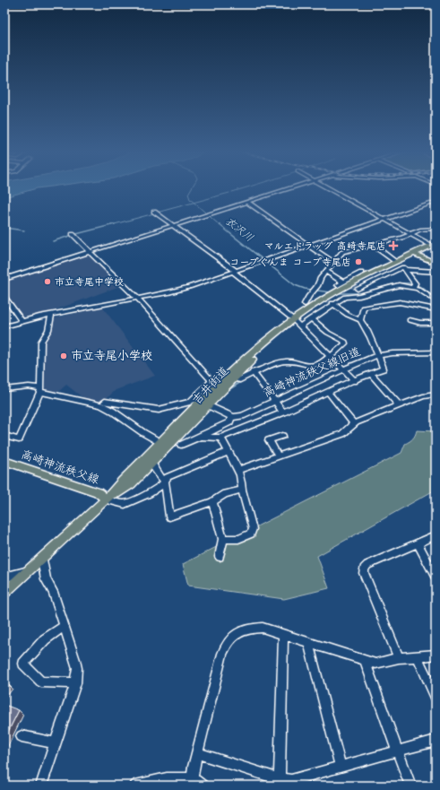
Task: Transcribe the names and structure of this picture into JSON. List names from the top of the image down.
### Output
{
  "streets": {
    "main road": ["吉井街道", "高崎神流秩父線"],
    "street": ["高崎神流秩父線旧道"]
  },
  "crossings": [
    ["吉井街道", "高崎神流秩父線"]
  ],
  "water": ["衣沢川"],
  "places": {
    "health": ["マルエドラッグ 高崎寺尾店"],
    "other": ["コープぐんま コープ寺尾店", "市立寺尾中学校", "市立寺尾小学校"]
  }
}
